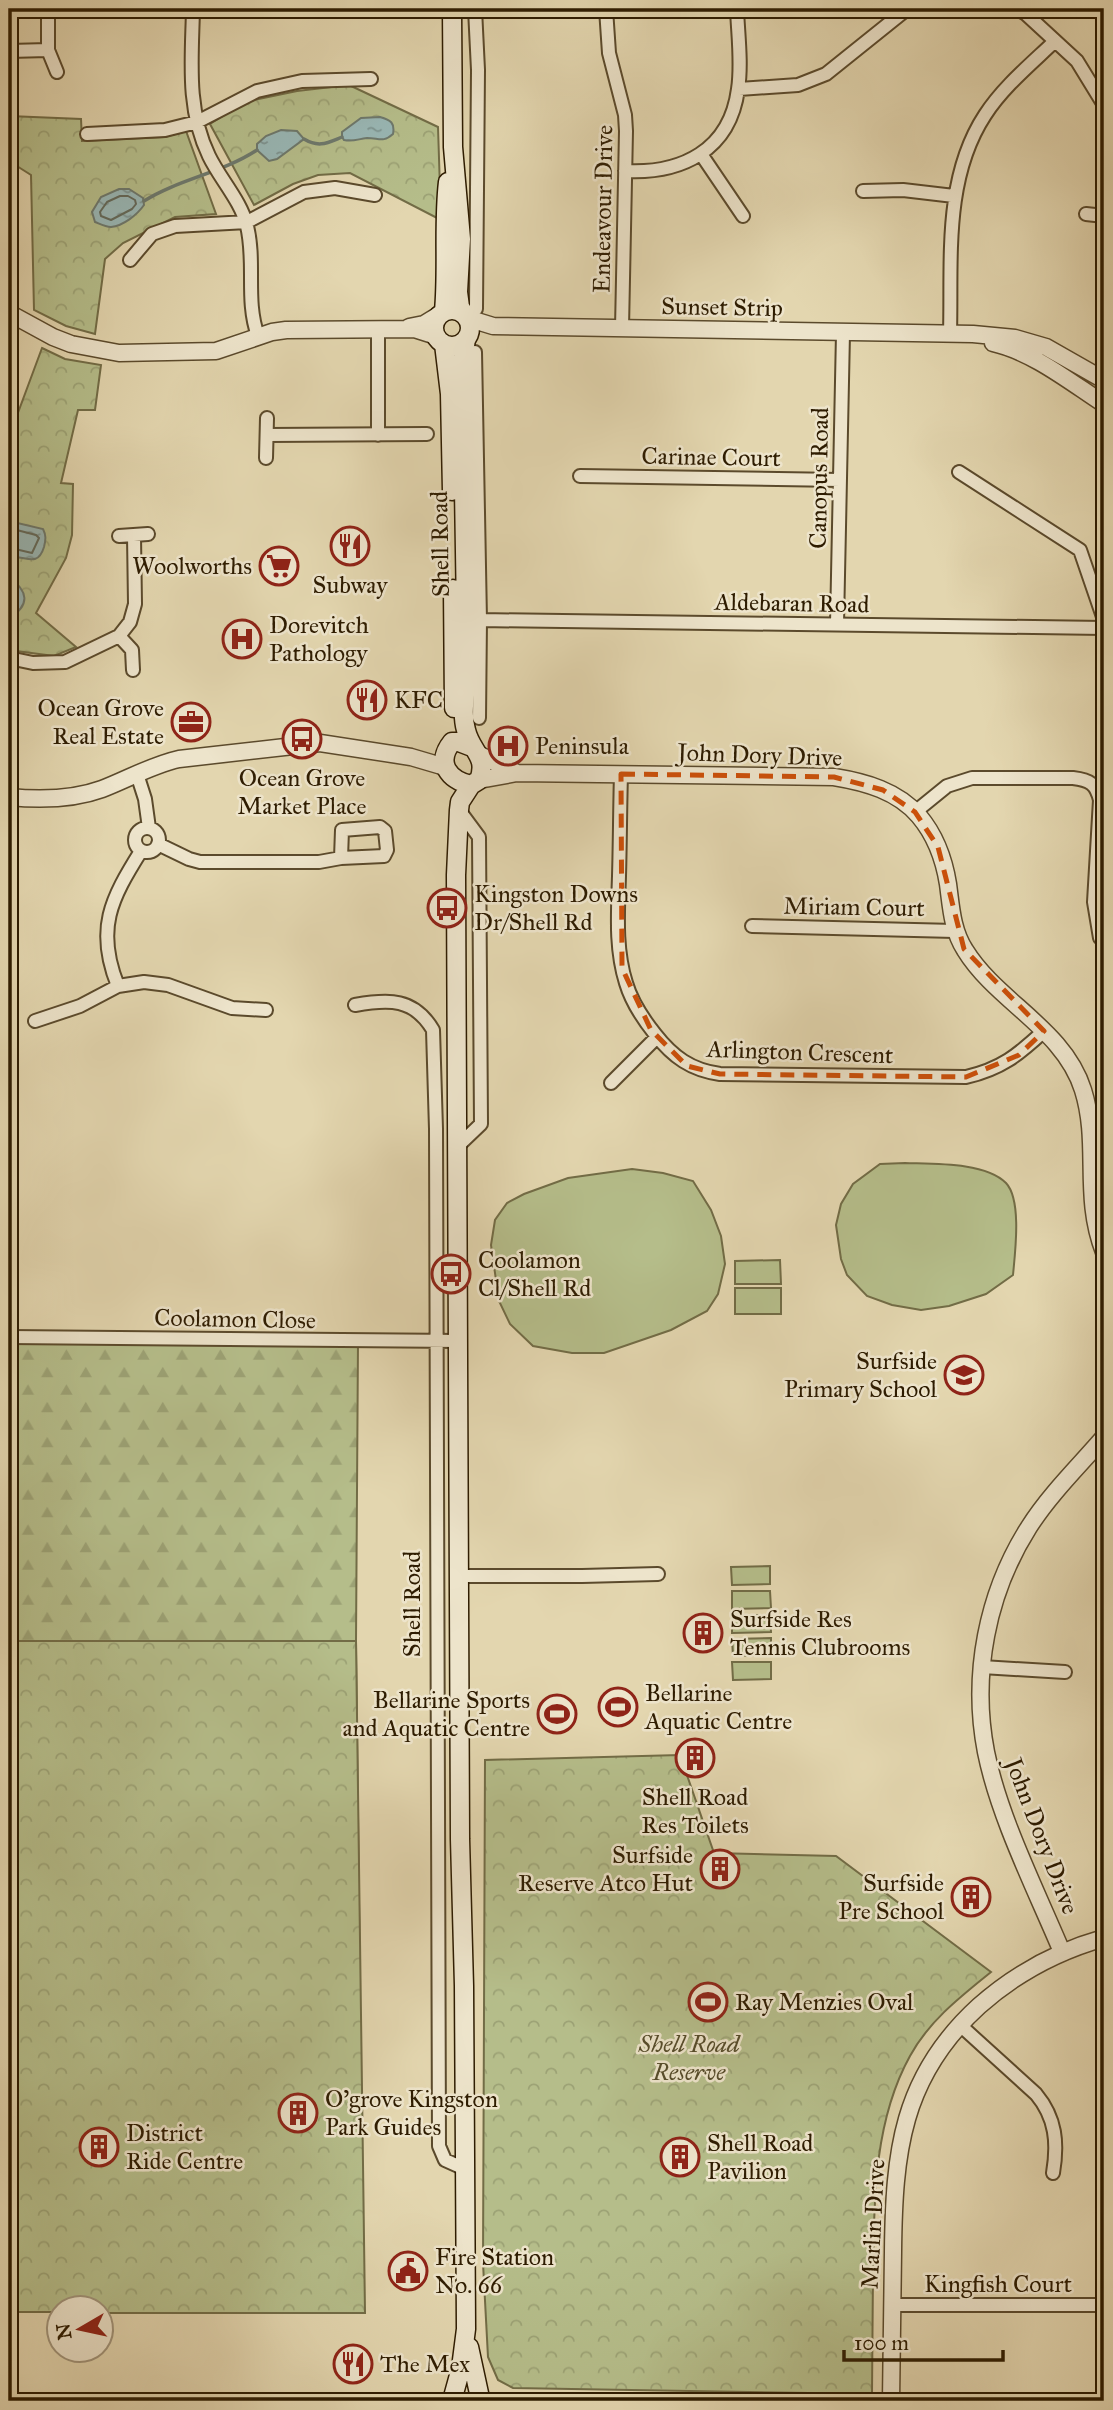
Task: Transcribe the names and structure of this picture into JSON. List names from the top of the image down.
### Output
{
  "streets": {
    "main road": ["Shell Road"],
    "street": [
      "Endeavour Drive",
      "Sunset Strip",
      "Carinae Court",
      "Canopus Road",
      "Aldebaran Road",
      "John Dory Drive",
      "Miriam Court",
      "Arlington Crescent",
      "Coolamon Close",
      "Marlin Drive",
      "Kingfish Court"
    ]
  },
  "crossings": [
    ["Endeavour Drive", "Sunset Strip"],
    ["Sunset Strip", "Canopus Road"],
    ["Sunset Strip", "Shell Road"],
    ["Carinae Court", "Canopus Road"],
    ["Canopus Road", "Aldebaran Road"],
    ["Shell Road", "Aldebaran Road"],
    ["Shell Road", "John Dory Drive"],
    ["Shell Road", "Coolamon Close"],
    ["John Dory Drive", "Miriam Court"],
    ["John Dory Drive", "Arlington Crescent"],
    ["John Dory Drive", "Marlin Drive"],
    ["Marlin Drive", "Kingfish Court"]
  ],
  "parks": ["Shell Road Reserve"],
  "places": {
    "restaurant": ["Subway", "KFC", "The Mex"],
    "supermarket": ["Woolworths"],
    "hospital": ["Dorevitch Pathology", "Peninsula"],
    "office": ["Ocean Grove Real Estate"],
    "bus stop": ["Ocean Grove Market Place", "Kingston Downs Dr/Shell Rd", "Coolamon Cl/Shell Rd"],
    "school or university": ["Surfside Primary School"],
    "building": [
      "Surfside Res Tennis Clubrooms",
      "Shell Road Res Toilets",
      "Surfside Reserve Atco Hut",
      "Surfside Pre School",
      "O'grove Kingston Park Guides",
      "District Ride Centre",
      "Shell Road Pavilion"
    ],
    "sports": ["Bellarine Aquatic Centre", "Bellarine Sports and Aquatic Centre", "Ray Menzies Oval"],
    "public building": ["Fire Station No. 66"]
  },
  "scale_bar": "100 m",
  "north": "left"
}
